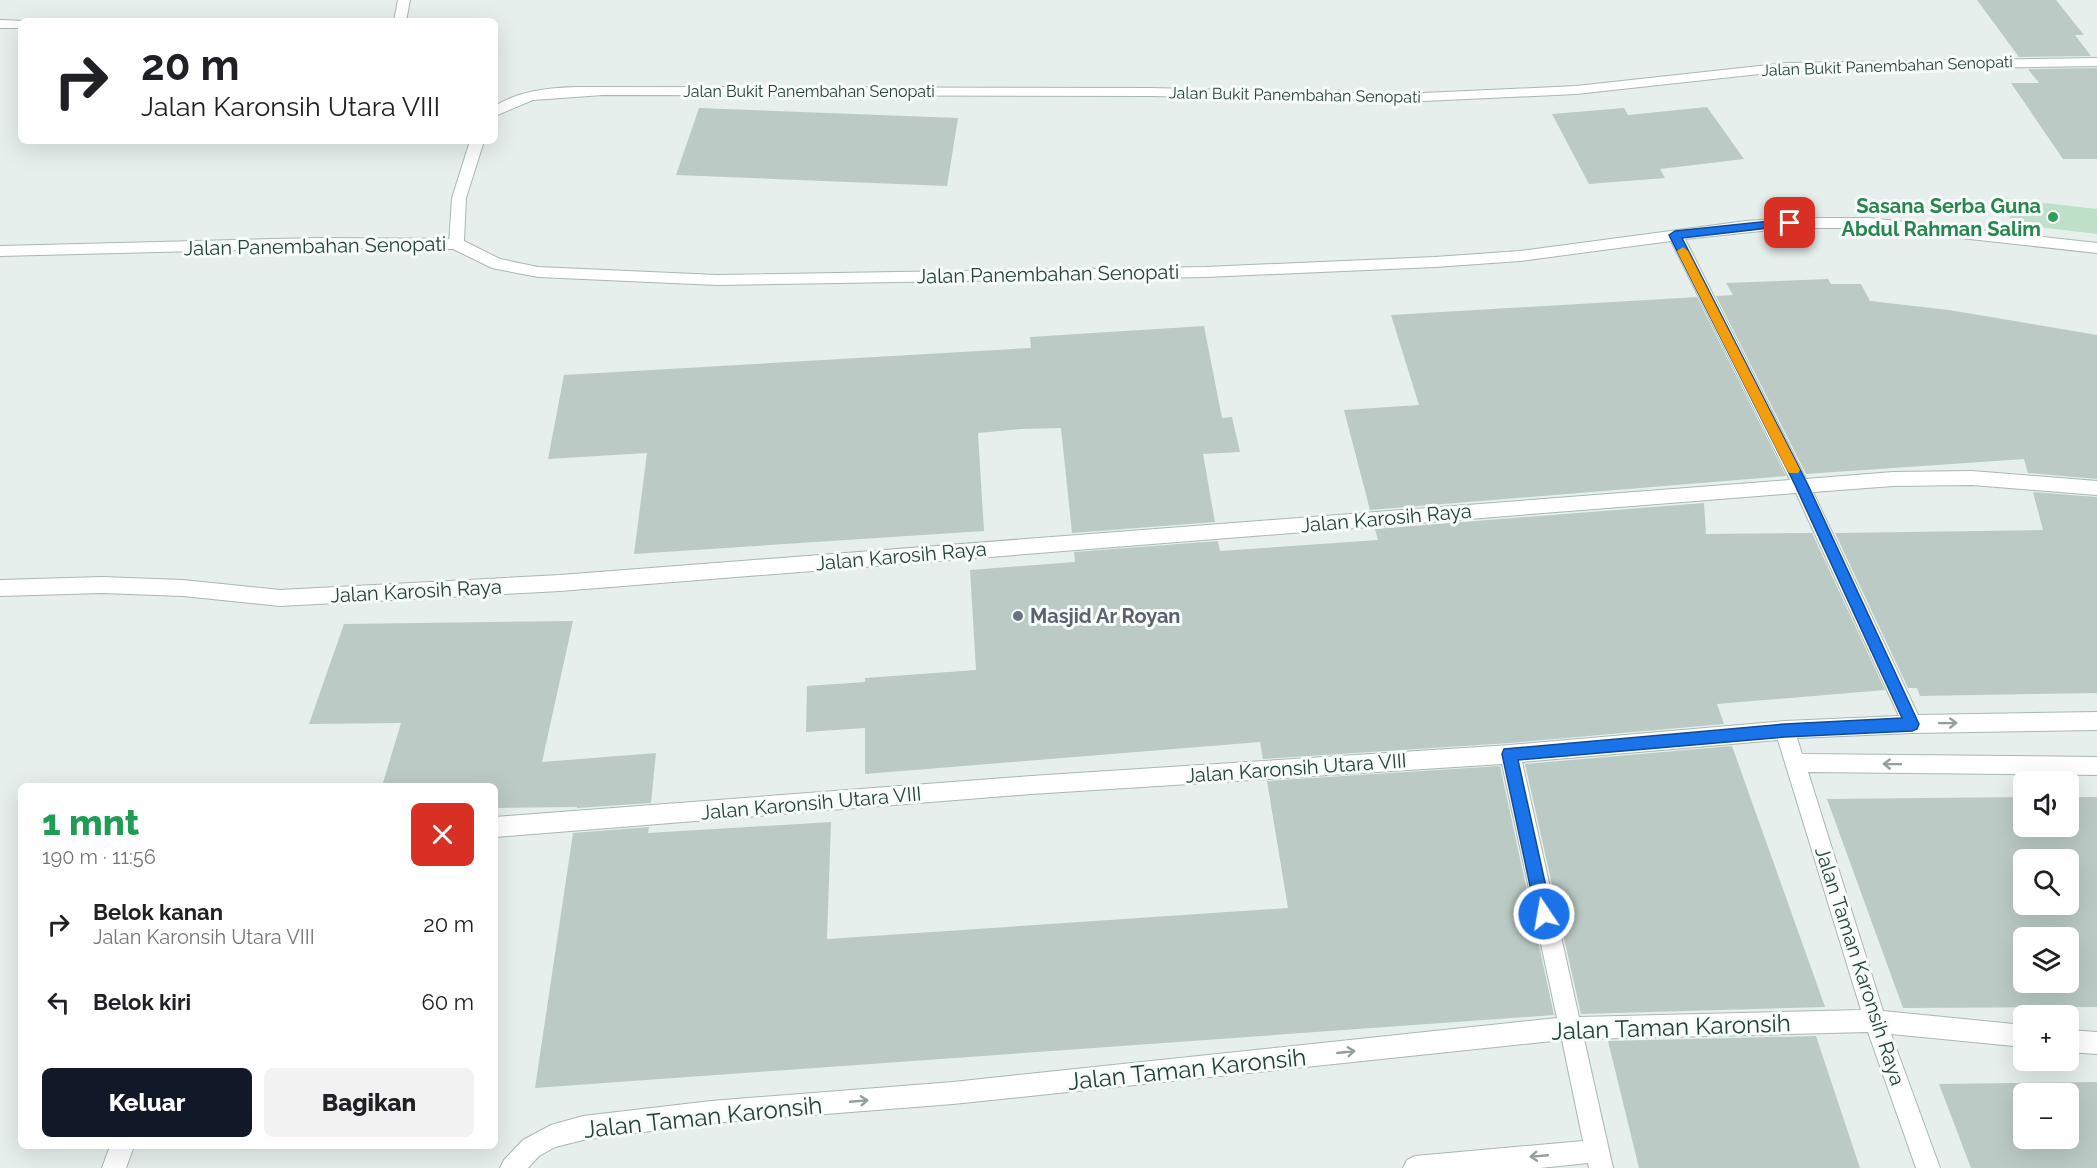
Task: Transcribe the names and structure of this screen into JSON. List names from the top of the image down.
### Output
{
  "streets": {
    "street": [
      "Jalan Bukit Panembahan Senopati",
      "Jalan Panembahan Senopati",
      "Jalan Karosih Raya",
      "Jalan Karonsih Utara VIII",
      "Jalan Taman Karonsih Raya",
      "Jalan Taman Karonsih"
    ]
  },
  "crossings": [
    ["Jalan Karonsih Utara VIII", "Jalan Taman Karonsih Raya"],
    ["Jalan Taman Karonsih Raya", "Jalan Taman Karonsih"]
  ],
  "one_way": ["Jalan Taman Karonsih"],
  "places": ["Sasana Serba Guna Abdul Rahman Salim", "Masjid Ar Royan"],
  "page": {
    "turn": ["20 m", "Jalan Karonsih Utara VIII"],
    "map_buttons": ["+", "−"],
    "heading": ["1 mnt", "190 m · 11:56"],
    "list": [
      {
        "name": "Belok kanan",
        "note": "Jalan Karonsih Utara VIII",
        "value": "20 m"
      },
      {
        "name": "Belok kiri",
        "value": "60 m"
      }
    ],
    "buttons": ["Keluar", "Bagikan"]
  }
}
